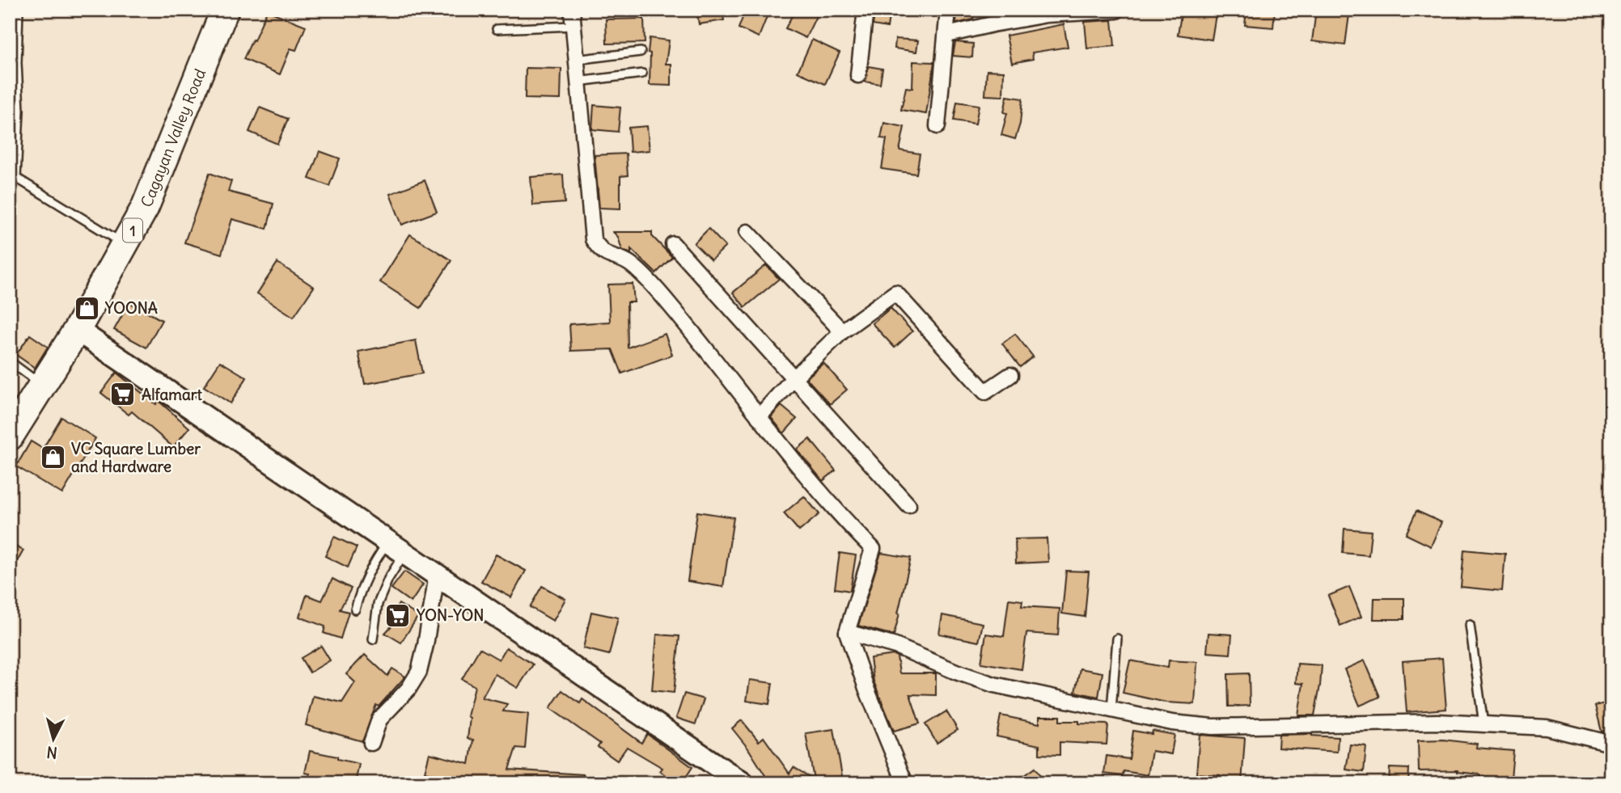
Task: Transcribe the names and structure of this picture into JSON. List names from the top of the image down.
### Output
{
  "streets": {
    "highway": ["Cagayan Valley Road", "1"]
  },
  "places": {
    "shop": ["YOONA", "VC Square Lumber and Hardware"],
    "supermarket": ["Alfamart", "YON-YON"]
  },
  "north": "bottom"
}
